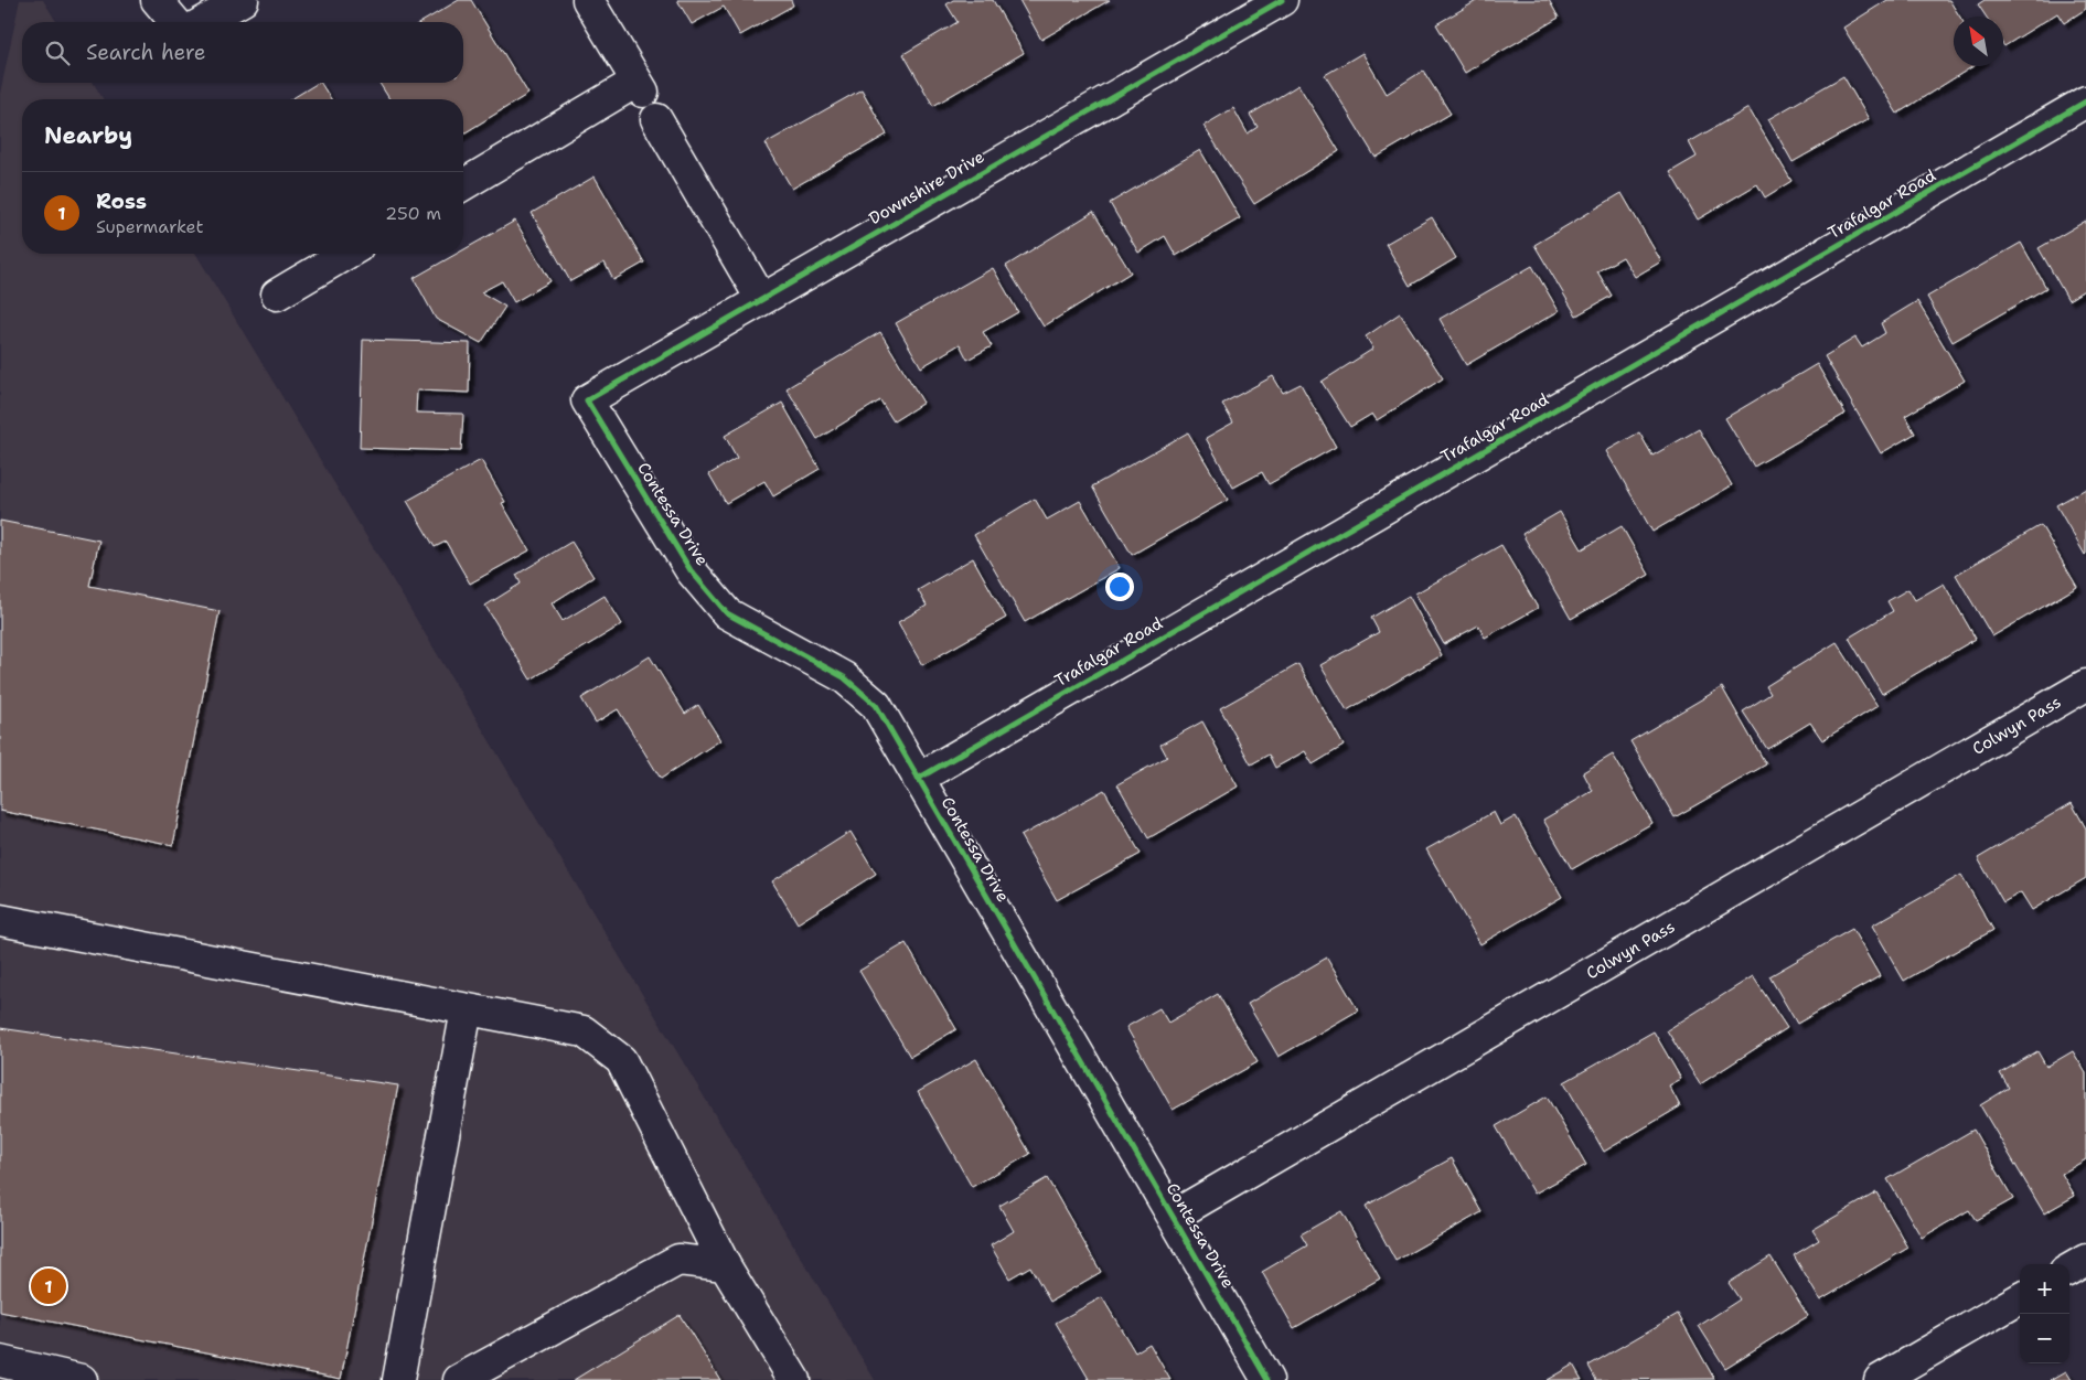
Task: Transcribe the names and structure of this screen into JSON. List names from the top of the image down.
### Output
{
  "streets": {
    "street": [
      "Downshire Drive",
      "Trafalgar Road",
      "Contessa Drive",
      "Colwyn Pass"
    ]
  },
  "crossings": [
    ["Downshire Drive", "Contessa Drive"],
    ["Trafalgar Road", "Contessa Drive"],
    ["Contessa Drive", "Colwyn Pass"]
  ],
  "north": "top left",
  "page": {
    "search": "Search here",
    "heading": "Nearby",
    "list": [
      {
        "mark": "1",
        "name": "Ross",
        "note": "Supermarket",
        "value": "250 m"
      }
    ],
    "map_buttons": ["+", "−"],
    "pins": "1"
  }
}
